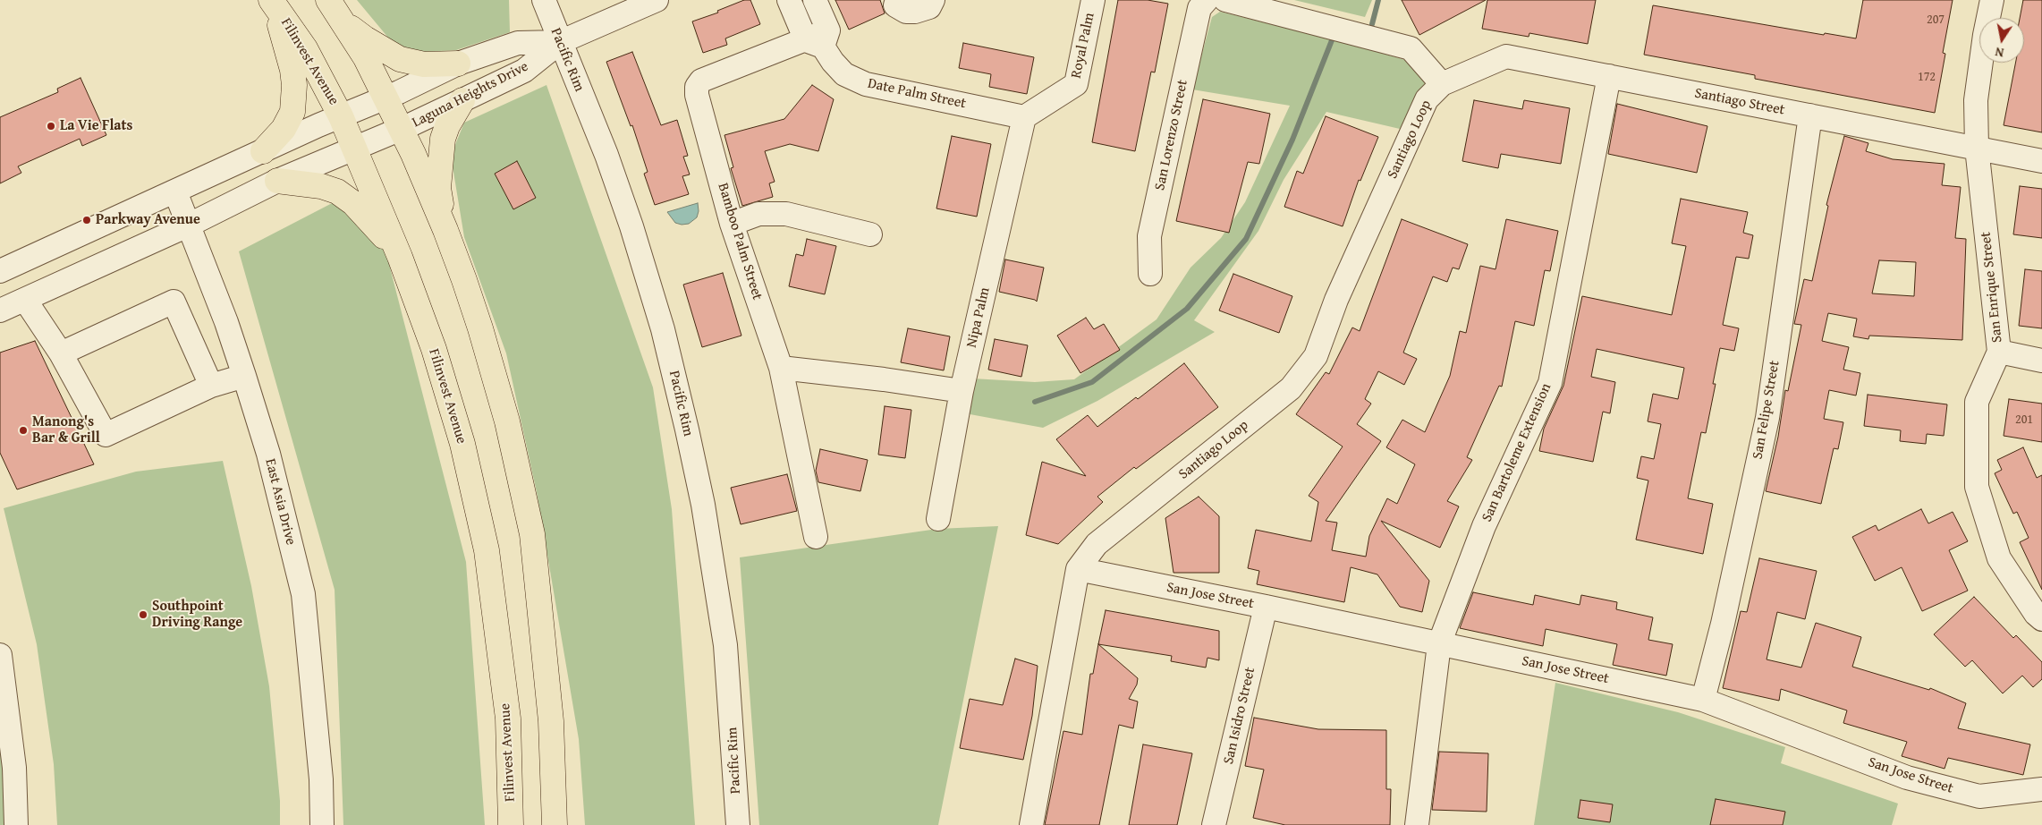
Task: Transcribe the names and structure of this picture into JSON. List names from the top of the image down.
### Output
{
  "streets": {
    "main road": ["Filinvest Avenue"],
    "street": [
      "Royal Palm",
      "Pacific Rim",
      "Date Palm Street",
      "Laguna Heights Drive",
      "Santiago Street",
      "San Lorenzo Street",
      "Santiago Loop",
      "Bamboo Palm Street",
      "San Enrique Street",
      "Nipa Palm",
      "San Felipe Street",
      "San Bartoleme Extension",
      "East Asia Drive",
      "San Jose Street",
      "San Isidro Street"
    ]
  },
  "crossings": [
    ["Royal Palm", "Date Palm Street"],
    ["Royal Palm", "Nipa Palm"],
    ["Pacific Rim", "Laguna Heights Drive"],
    ["Date Palm Street", "Bamboo Palm Street"],
    ["Date Palm Street", "Nipa Palm"],
    ["Santiago Street", "Santiago Loop"],
    ["Santiago Street", "San Enrique Street"],
    ["Santiago Street", "San Felipe Street"],
    ["Santiago Street", "San Bartoleme Extension"],
    ["Santiago Loop", "San Jose Street"],
    ["San Felipe Street", "San Jose Street"],
    ["San Bartoleme Extension", "San Jose Street"],
    ["San Jose Street", "San Isidro Street"]
  ],
  "places": [
    "La Vie Flats",
    "Parkway Avenue",
    "Manong's Bar & Grill",
    "Southpoint Driving Range"
  ],
  "house_numbers": ["207", "172", "201"],
  "north": "bottom"
}
